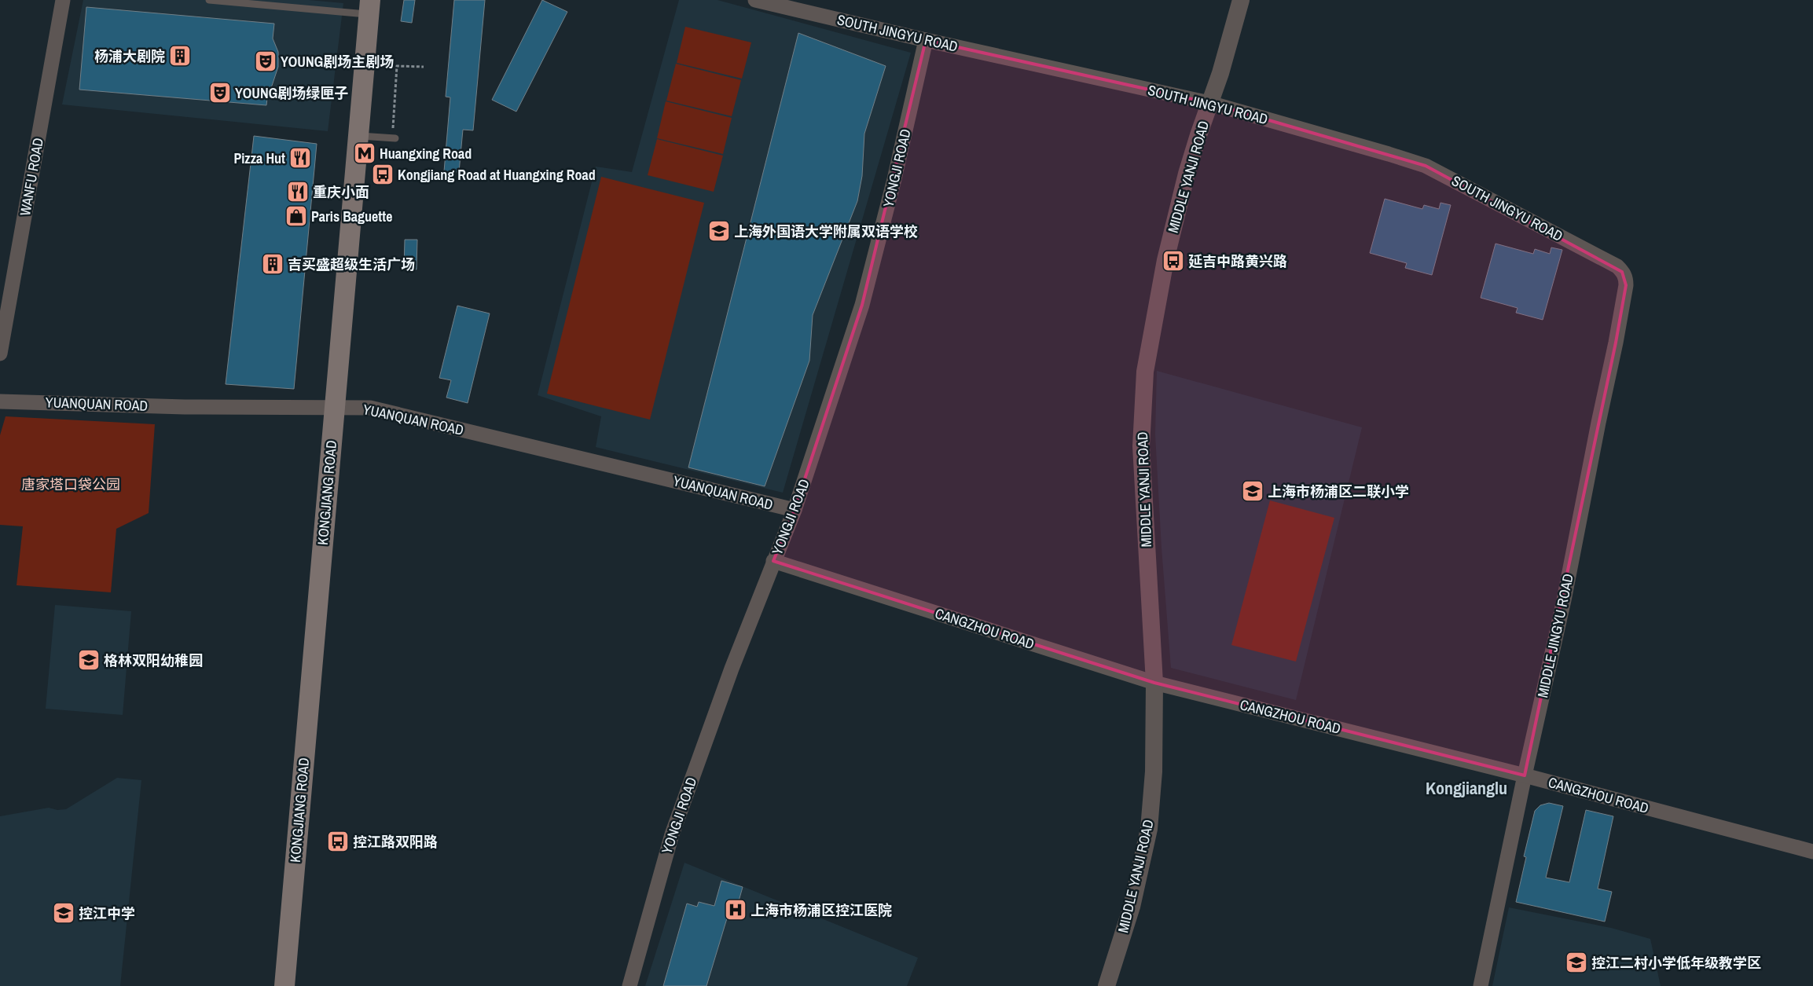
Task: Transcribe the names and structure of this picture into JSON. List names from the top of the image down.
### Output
{
  "streets": {
    "main road": ["KONGJIANG ROAD"],
    "street": [
      "SOUTH JINGYU ROAD",
      "YONGJI ROAD",
      "WANFU ROAD",
      "MIDDLE YANJI ROAD",
      "YUANQUAN ROAD",
      "CANGZHOU ROAD",
      "MIDDLE JINGYU ROAD"
    ]
  },
  "crossings": [
    ["SOUTH JINGYU ROAD", "YONGJI ROAD"],
    ["SOUTH JINGYU ROAD", "MIDDLE YANJI ROAD"],
    ["SOUTH JINGYU ROAD", "MIDDLE JINGYU ROAD"],
    ["YONGJI ROAD", "YUANQUAN ROAD"],
    ["YONGJI ROAD", "CANGZHOU ROAD"],
    ["MIDDLE YANJI ROAD", "CANGZHOU ROAD"],
    ["YUANQUAN ROAD", "KONGJIANG ROAD"],
    ["CANGZHOU ROAD", "MIDDLE JINGYU ROAD"]
  ],
  "districts": ["Kongjianglu"],
  "parks": ["唐家塔口袋公园"],
  "places": {
    "building": ["杨浦大剧院", "吉买盛超级生活广场"],
    "theatre": ["YOUNG剧场主剧场", "YOUNG剧场绿匣子"],
    "metro station": ["Huangxing Road"],
    "restaurant": ["Pizza Hut", "重庆小面"],
    "bus stop": ["Kongjiang Road at Huangxing Road", "延吉中路黄兴路", "控江路双阳路"],
    "shop": ["Paris Baguette"],
    "school or university": [
      "上海外国语大学附属双语学校",
      "上海市杨浦区二联小学",
      "格林双阳幼稚园",
      "控江中学",
      "控江二村小学低年级教学区"
    ],
    "hospital": ["上海市杨浦区控江医院"]
  }
}
